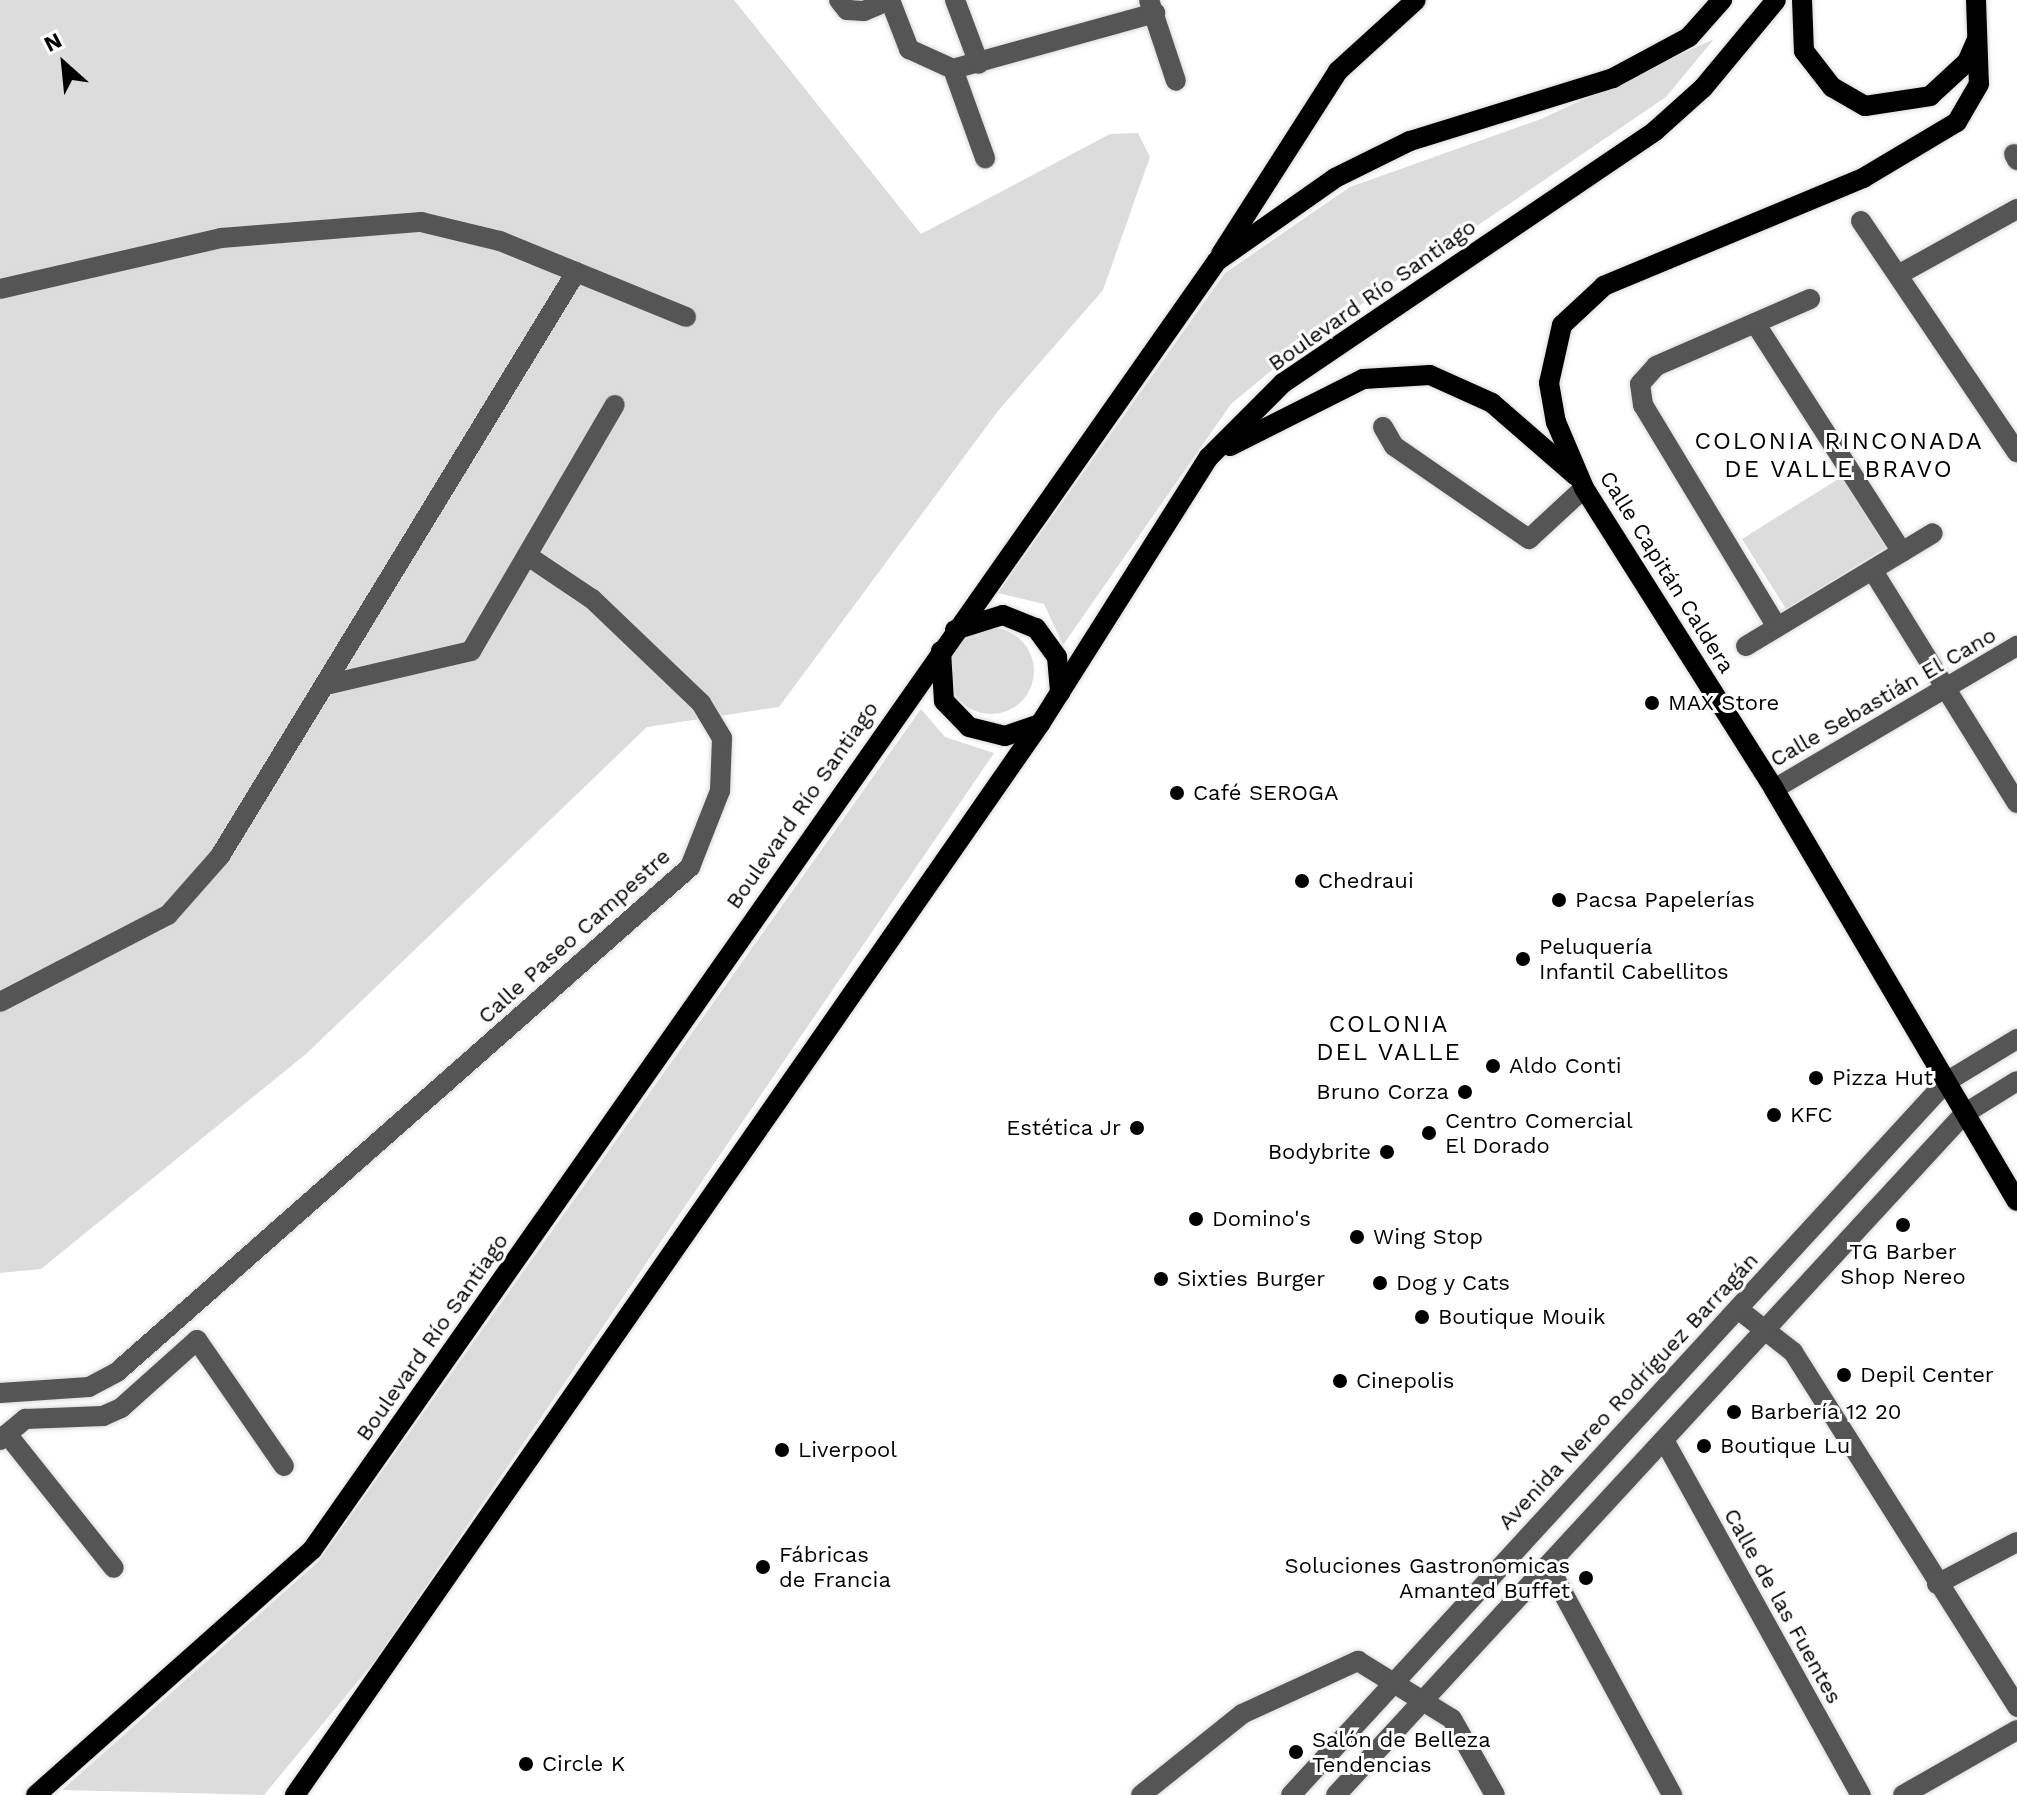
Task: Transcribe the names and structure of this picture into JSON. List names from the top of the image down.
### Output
{
  "streets": {
    "main road": ["Boulevard Río Santiago", "Calle Capitán Caldera"],
    "street": [
      "Calle Sebastián El Cano",
      "Calle Paseo Campestre",
      "Avenida Nereo Rodríguez Barragán",
      "Calle de las Fuentes"
    ]
  },
  "crossings": [
    ["Calle Capitán Caldera", "Calle Sebastián El Cano"],
    ["Calle Capitán Caldera", "Avenida Nereo Rodríguez Barragán"]
  ],
  "districts": ["COLONIA RINCONADA DE VALLE BRAVO", "COLONIA DEL VALLE"],
  "places": [
    "MAX Store",
    "Café SEROGA",
    "Chedraui",
    "Pacsa Papelerías",
    "Peluquería Infantil Cabellitos",
    "Aldo Conti",
    "Pizza Hut",
    "Bruno Corza",
    "KFC",
    "Estética Jr",
    "Centro Comercial El Dorado",
    "Bodybrite",
    "Domino's",
    "TG Barber Shop Nereo",
    "Wing Stop",
    "Sixties Burger",
    "Dog y Cats",
    "Boutique Mouik",
    "Depil Center",
    "Cinepolis",
    "Barbería 12 20",
    "Boutique Lu",
    "Liverpool",
    "Fábricas de Francia",
    "Soluciones Gastronomicas Amanted Buffet",
    "Salón de Belleza Tendencias",
    "Circle K"
  ],
  "north": "top left"
}
